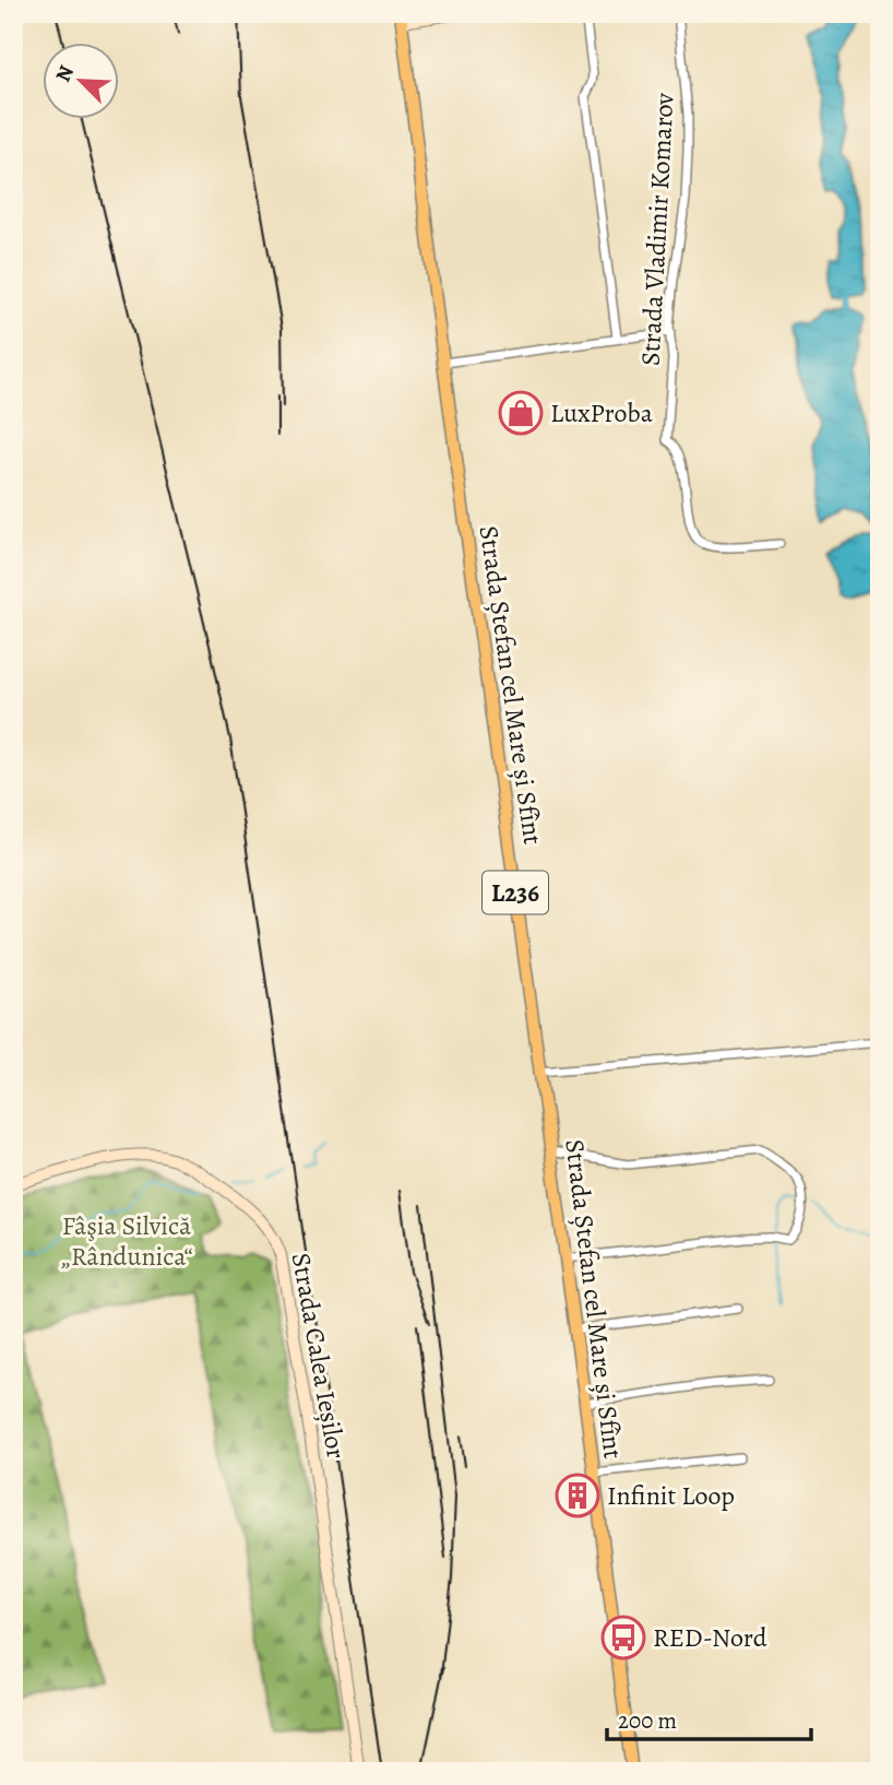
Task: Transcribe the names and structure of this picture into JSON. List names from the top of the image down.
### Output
{
  "streets": {
    "main road": ["Strada Ștefan cel Mare și Sfînt", "L236"],
    "street": ["Strada Vladimir Komarov", "Strada Calea Ieșilor"]
  },
  "parks": ["Fâşia Silvică „Rândunica“"],
  "places": {
    "shop": ["LuxProba"],
    "building": ["Infinit Loop"],
    "bus stop": ["RED-Nord"]
  },
  "scale_bar": "200 m",
  "north": "top left"
}
